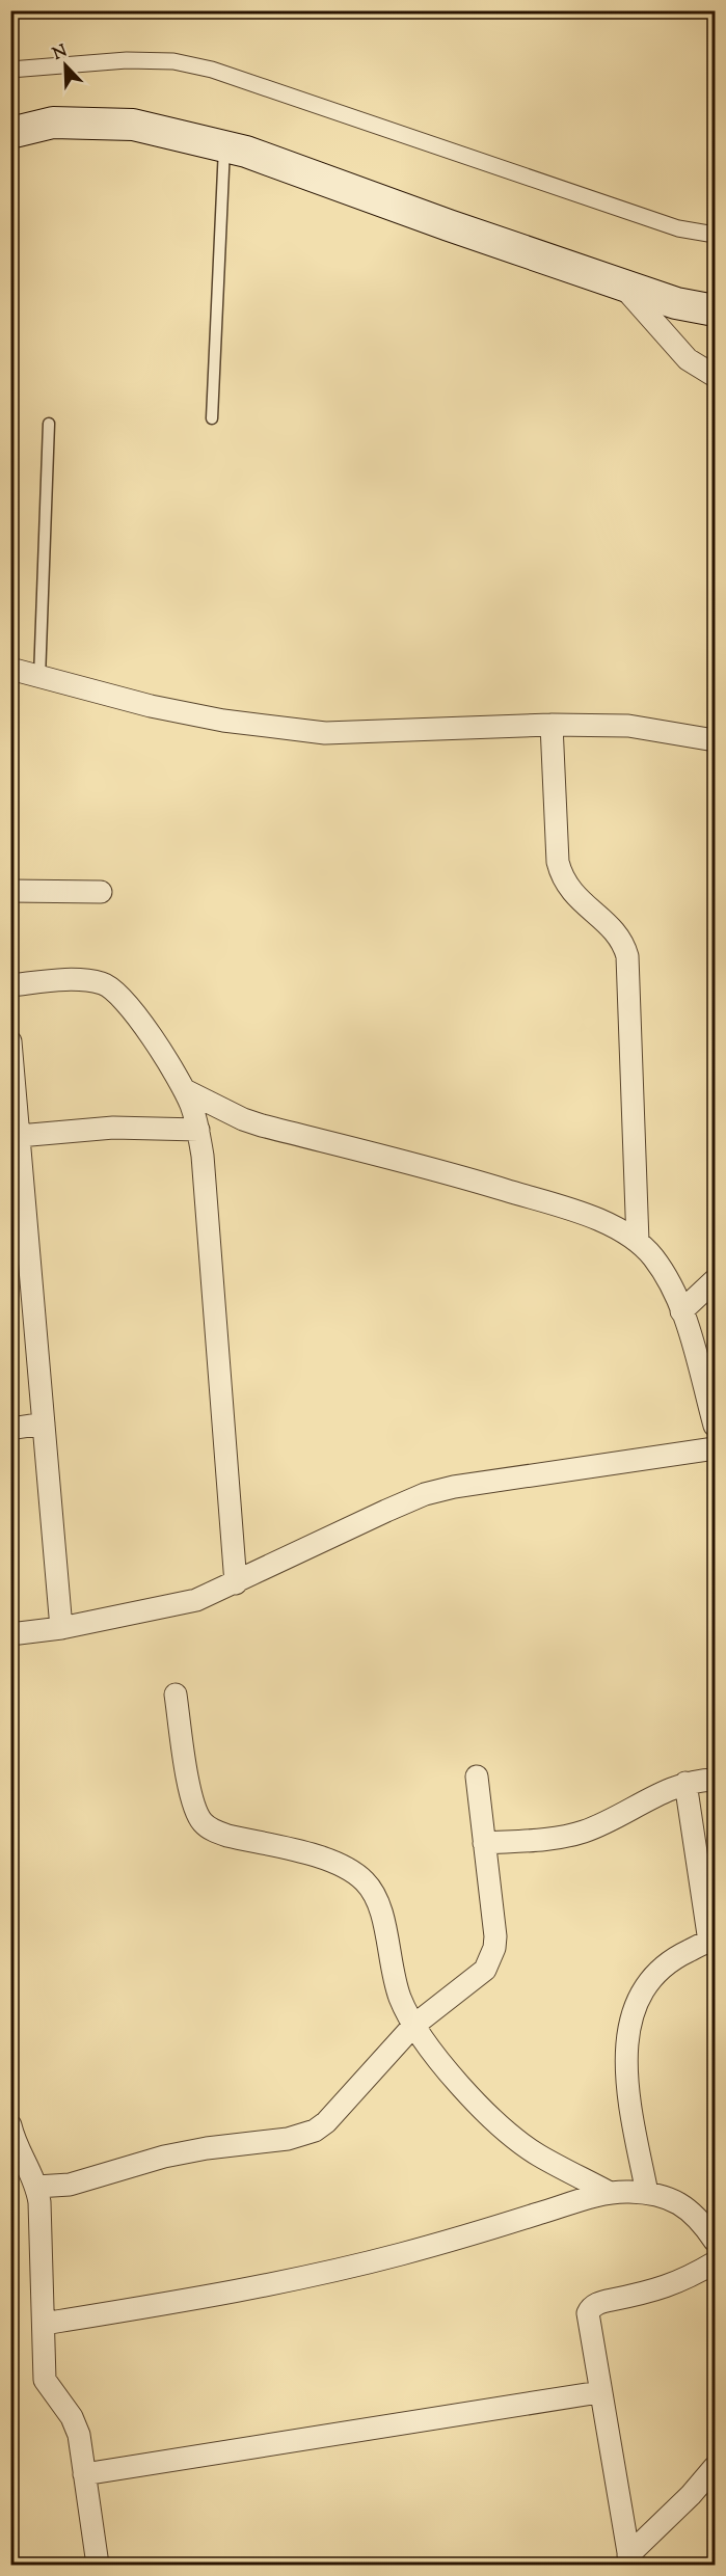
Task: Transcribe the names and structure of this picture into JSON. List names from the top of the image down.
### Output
{
  "north": "top left"
}
